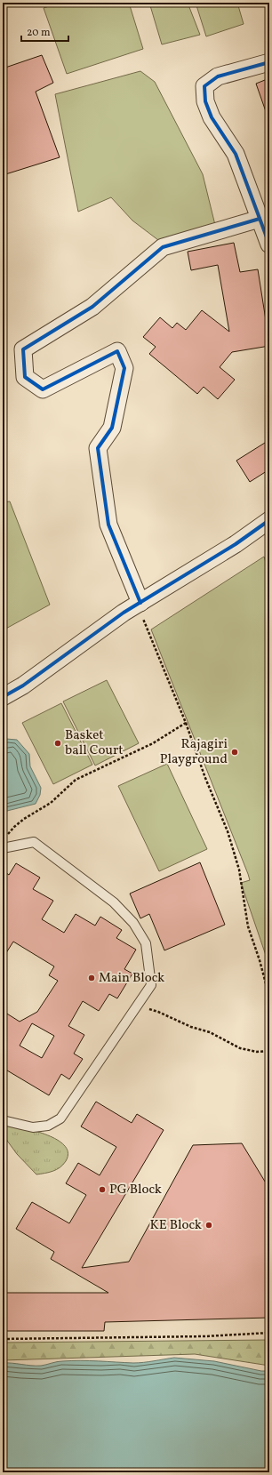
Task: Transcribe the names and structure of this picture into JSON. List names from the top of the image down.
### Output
{
  "places": [
    "Basket ball Court",
    "Rajagiri Playground",
    "Main Block",
    "PG Block",
    "KE Block"
  ],
  "scale_bar": "20 m"
}
